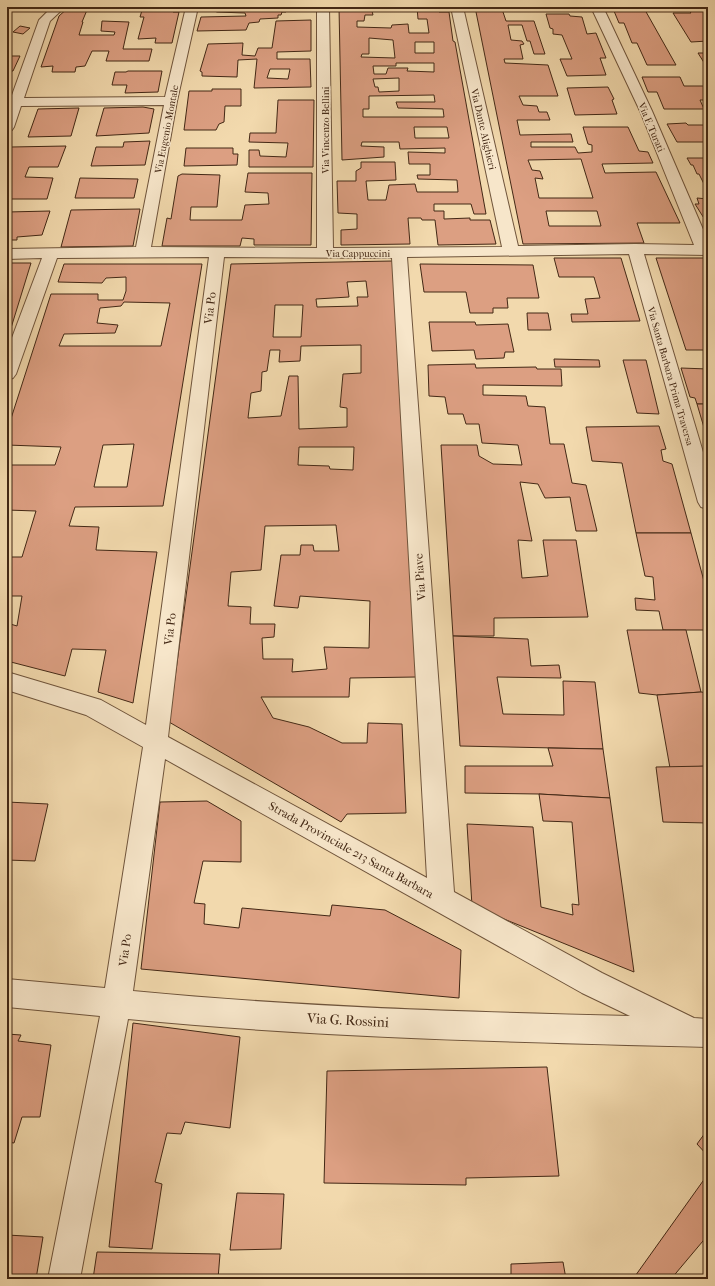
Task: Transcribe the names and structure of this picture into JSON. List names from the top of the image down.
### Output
{
  "streets": {
    "street": [
      "Via F. Turati",
      "Via Eugenio Montale",
      "Via Dante Alighieri",
      "Via Vincenzo Bellini",
      "Via Cappuccini",
      "Via Po",
      "Via Santa Barbara Prima Traversa",
      "Via Piave",
      "Strada Provinciale 213 Santa Barbara",
      "Via G. Rossini"
    ]
  },
  "crossings": [
    ["Via F. Turati", "Via Cappuccini"],
    ["Via Eugenio Montale", "Via Cappuccini"],
    ["Via Dante Alighieri", "Via Cappuccini"],
    ["Via Vincenzo Bellini", "Via Cappuccini"],
    ["Via Cappuccini", "Via Po"],
    ["Via Cappuccini", "Via Santa Barbara Prima Traversa"],
    ["Via Cappuccini", "Via Piave"],
    ["Via Po", "Strada Provinciale 213 Santa Barbara"],
    ["Via Po", "Via G. Rossini"],
    ["Via Piave", "Strada Provinciale 213 Santa Barbara"],
    ["Strada Provinciale 213 Santa Barbara", "Via G. Rossini"]
  ]
}
